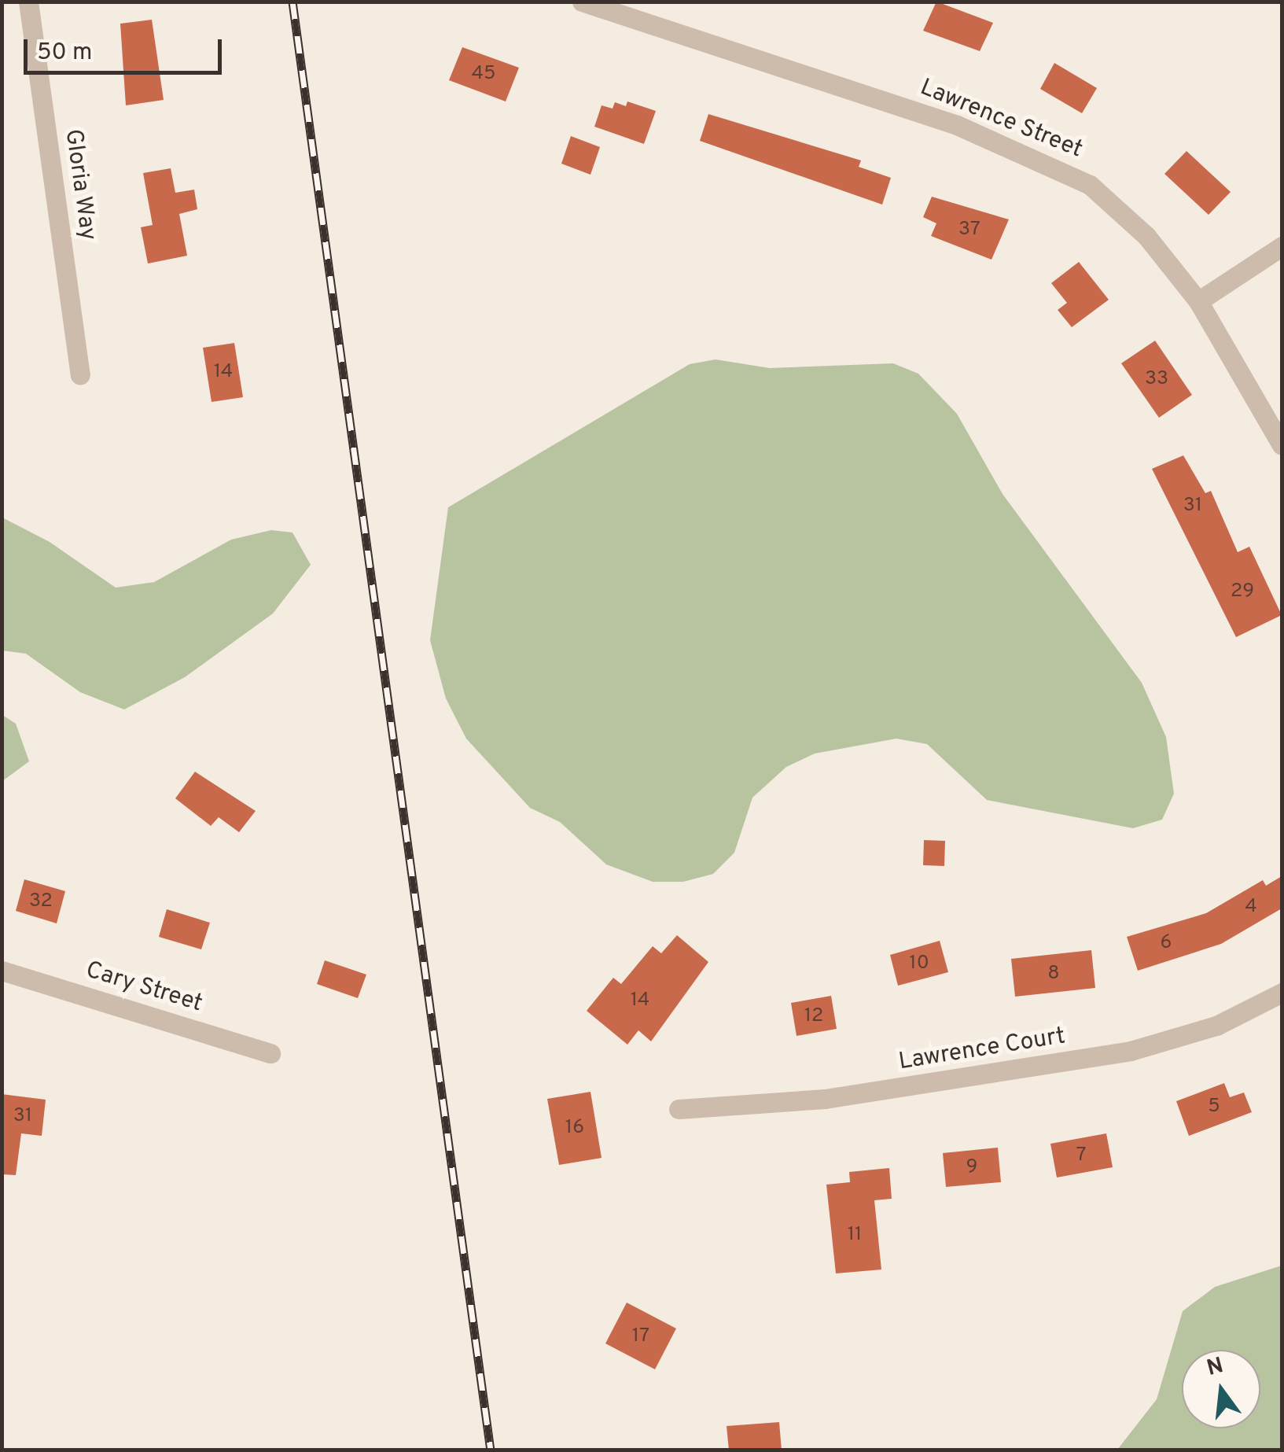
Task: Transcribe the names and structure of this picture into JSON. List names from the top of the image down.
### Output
{
  "streets": {
    "street": [
      "Lawrence Street",
      "Gloria Way",
      "Cary Street",
      "Lawrence Court"
    ]
  },
  "house_numbers": [
    "45",
    "37",
    "14",
    "33",
    "31",
    "29",
    "32",
    "4",
    "6",
    "10",
    "8",
    "14",
    "12",
    "5",
    "31",
    "16",
    "7",
    "9",
    "11",
    "17"
  ],
  "scale_bar": "50 m",
  "north": "top"
}
